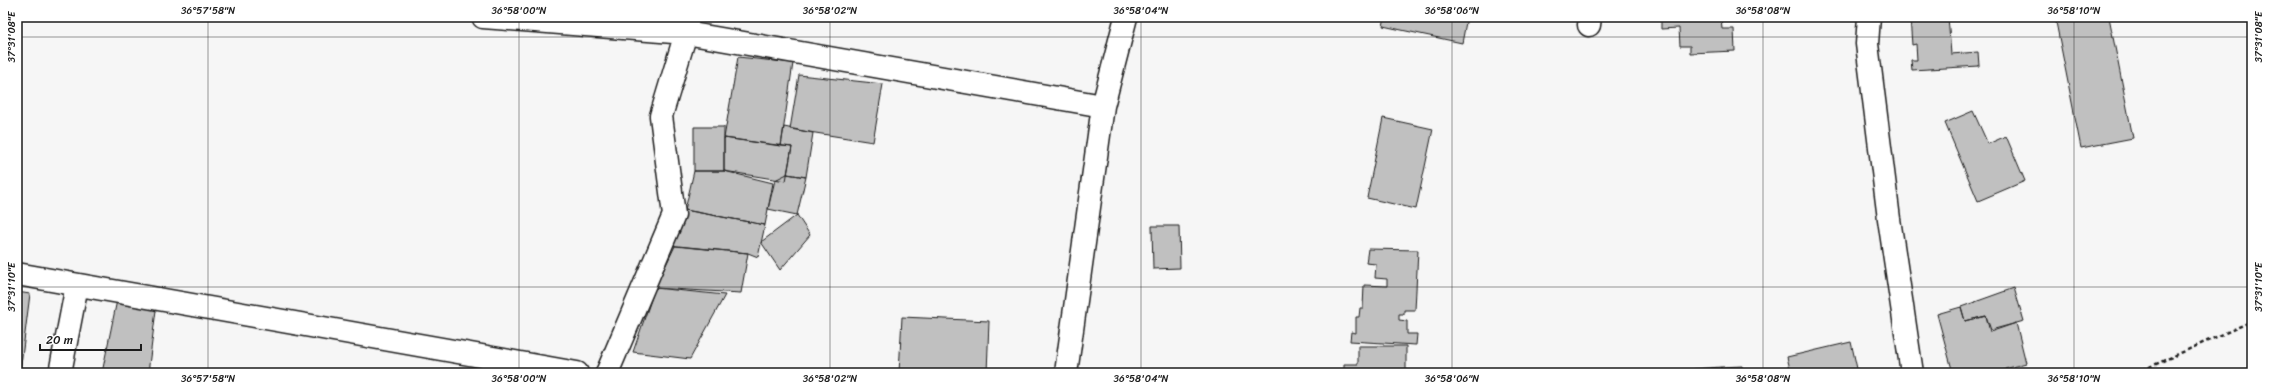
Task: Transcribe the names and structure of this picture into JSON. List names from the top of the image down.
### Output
{
  "scale_bar": "20 m",
  "coordinates": [
    "36°57'58\"N",
    "36°58'00\"N",
    "36°58'02\"N",
    "36°58'04\"N",
    "36°58'06\"N",
    "36°58'08\"N",
    "36°58'10\"N",
    "37°31'08\"E",
    "37°31'10\"E"
  ]
}
